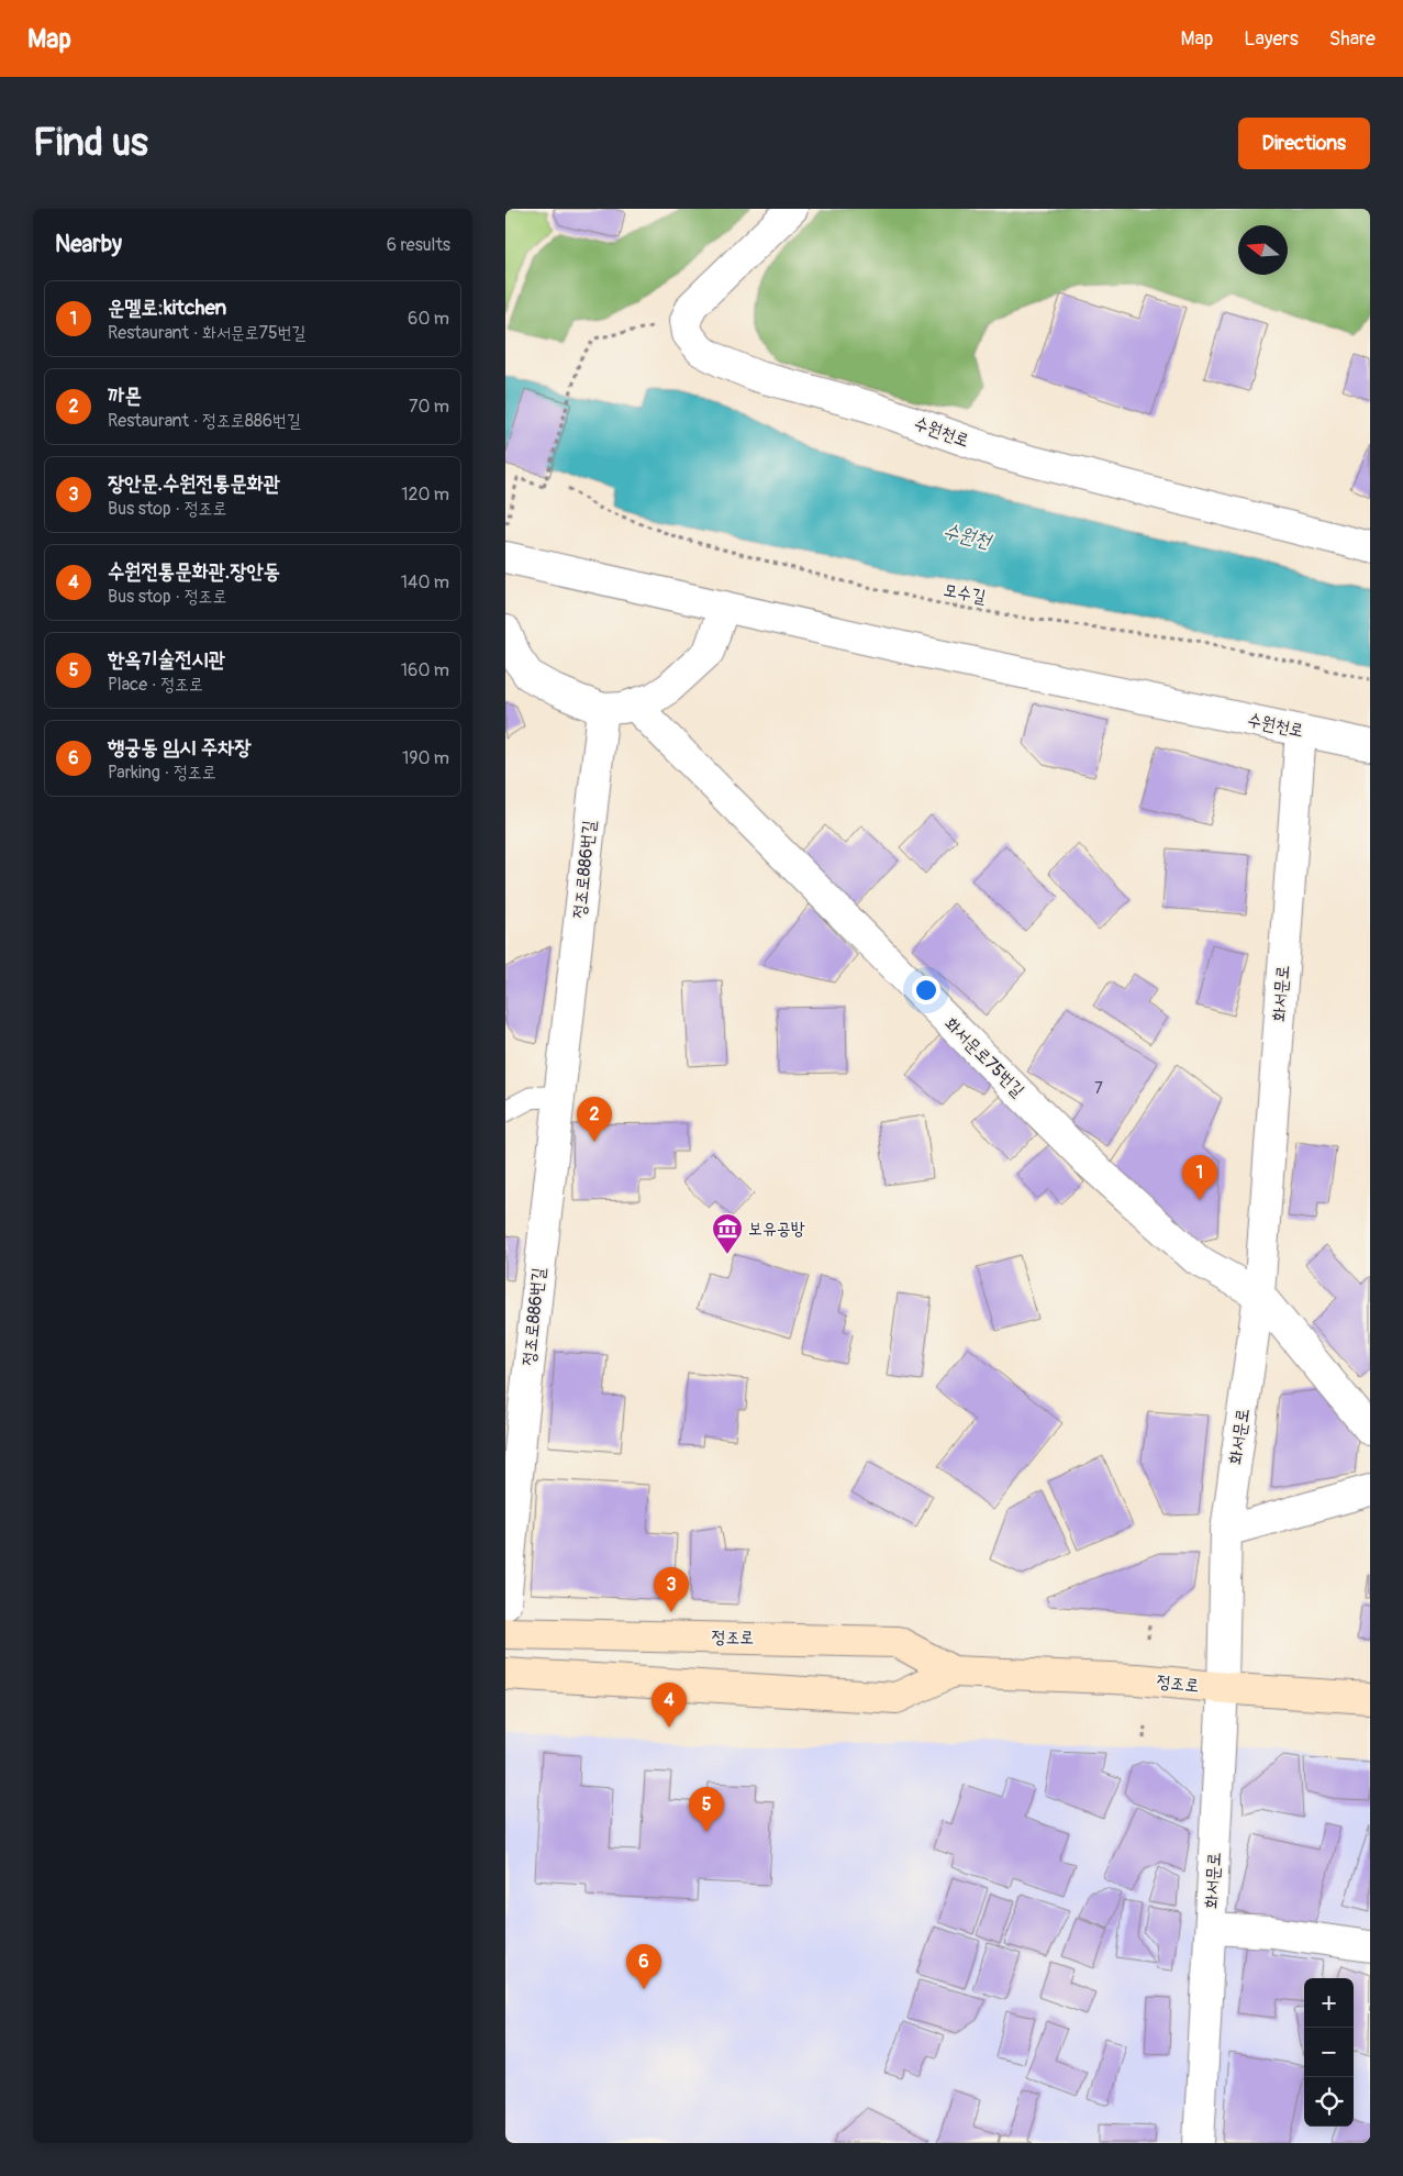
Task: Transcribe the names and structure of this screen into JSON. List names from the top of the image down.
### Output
{
  "streets": {
    "street": [
      "수원천로",
      "정조로886번길",
      "화서문로",
      "화서문로75번길",
      "정조로"
    ],
    "path": ["모수길"]
  },
  "crossings": [
    ["수원천로", "화서문로"],
    ["화서문로", "화서문로75번길"],
    ["화서문로", "정조로"]
  ],
  "water": ["수원천"],
  "places": {
    "museum": ["보유공방"]
  },
  "house_numbers": ["7"],
  "north": "left",
  "page": {
    "header": "Map",
    "nav": ["Map", "Layers", "Share"],
    "buttons": "Directions",
    "title": "Find us",
    "heading": ["Nearby", "6 results"],
    "list": [
      {
        "mark": "1",
        "name": "운멜로:kitchen",
        "note": "Restaurant · 화서문로75번길",
        "value": "60 m"
      },
      {
        "mark": "2",
        "name": "까몬",
        "note": "Restaurant · 정조로886번길",
        "value": "70 m"
      },
      {
        "mark": "3",
        "name": "장안문.수원전통문화관",
        "note": "Bus stop · 정조로",
        "value": "120 m"
      },
      {
        "mark": "4",
        "name": "수원전통문화관.장안동",
        "note": "Bus stop · 정조로",
        "value": "140 m"
      },
      {
        "mark": "5",
        "name": "한옥기술전시관",
        "note": "Place · 정조로",
        "value": "160 m"
      },
      {
        "mark": "6",
        "name": "행궁동 임시 주차장",
        "note": "Parking · 정조로",
        "value": "190 m"
      }
    ],
    "pins": [
      "2",
      "1",
      "3",
      "4",
      "5",
      "6"
    ],
    "map_buttons": ["+", "−"]
  }
}
